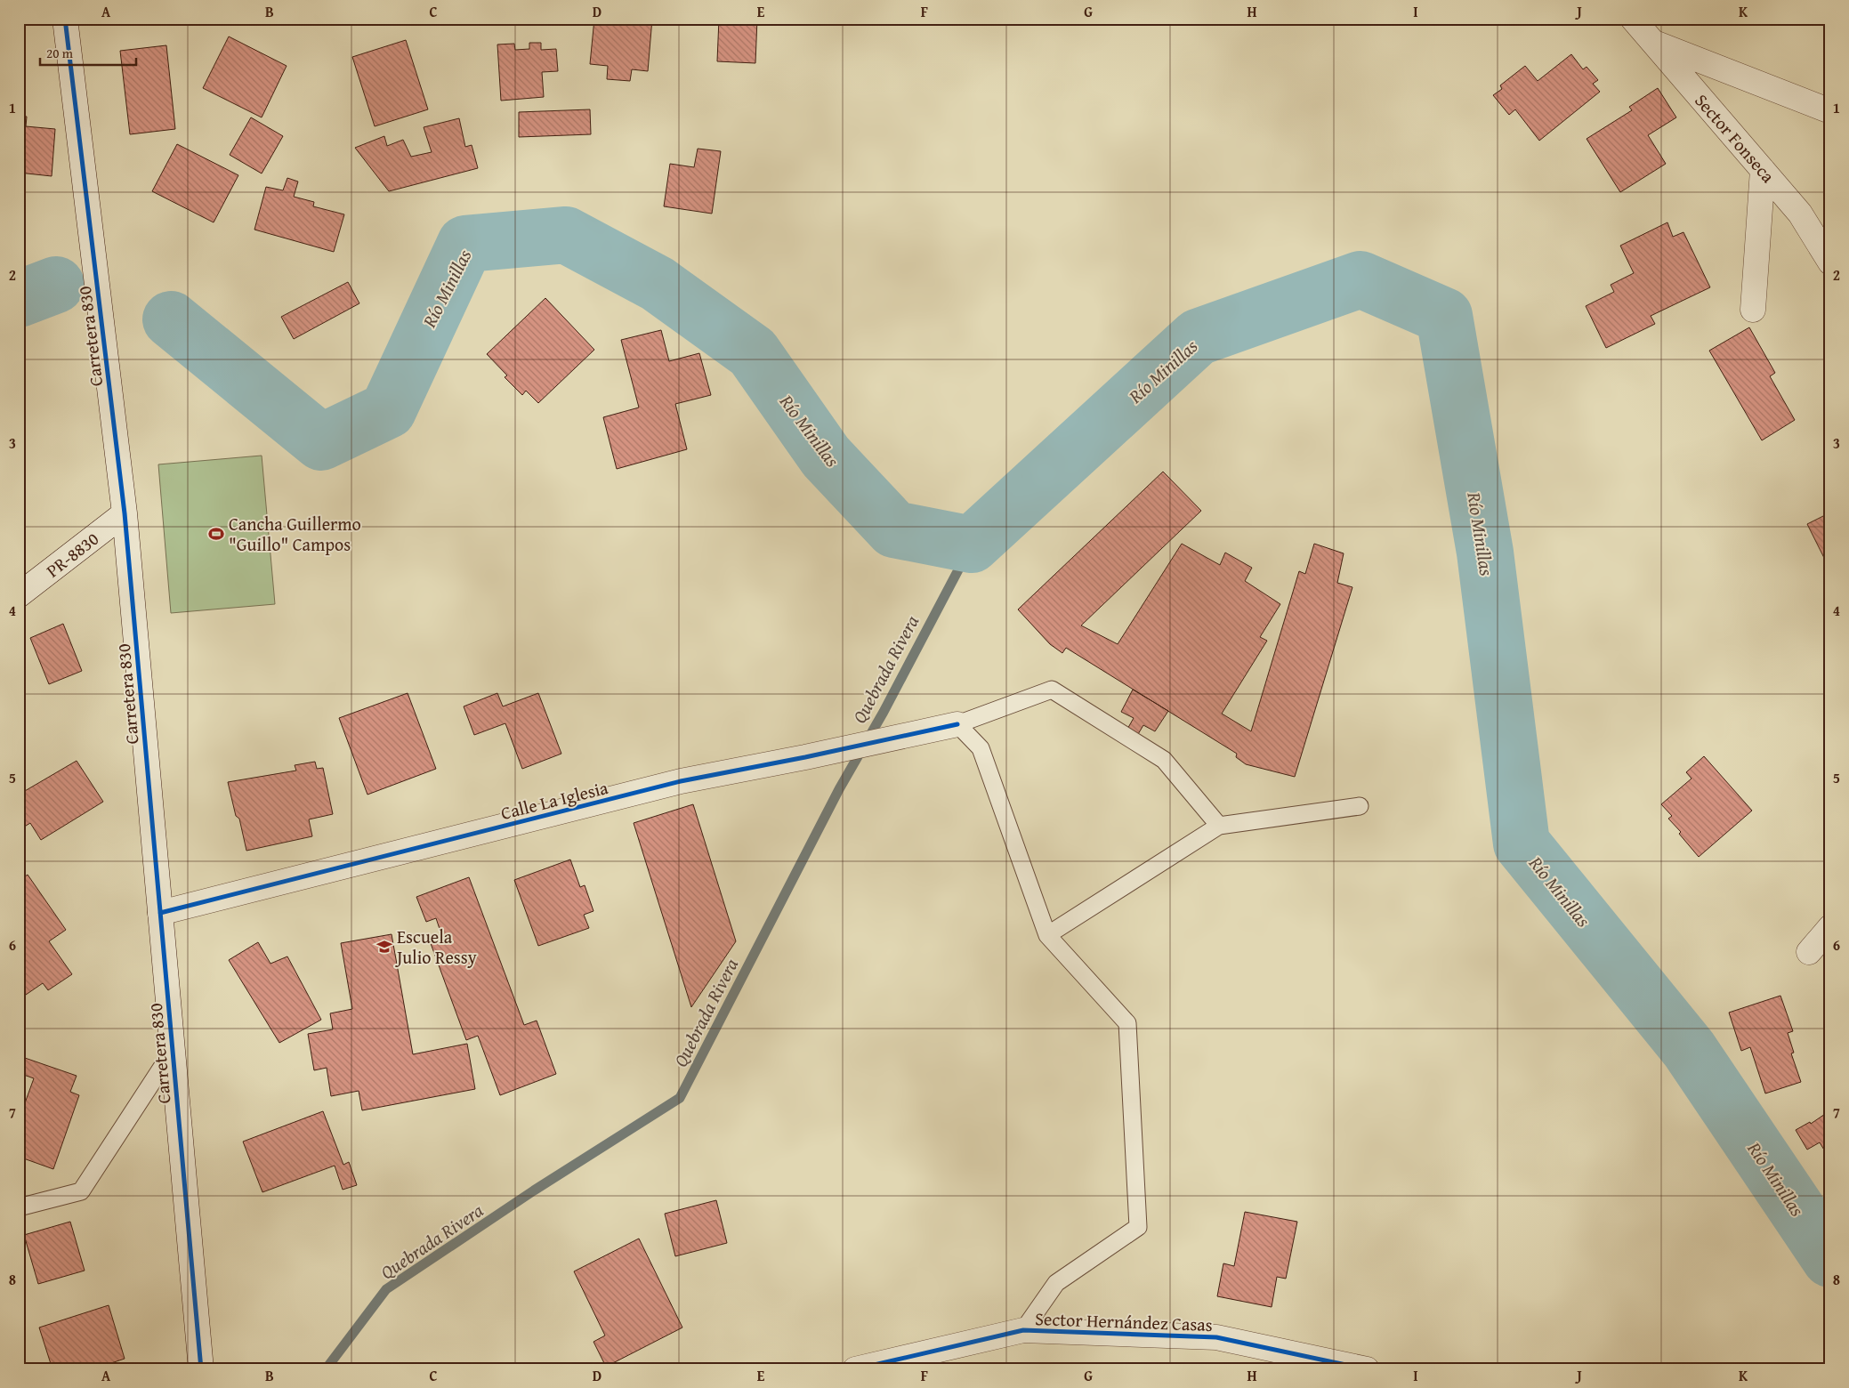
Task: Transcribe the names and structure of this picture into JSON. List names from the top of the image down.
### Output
{
  "streets": {
    "street": [
      "Sector Fonseca",
      "Carretera 830",
      "PR-8830",
      "Calle La Iglesia",
      "Sector Hernández Casas"
    ]
  },
  "crossings": [
    ["Carretera 830", "PR-8830"],
    ["Carretera 830", "Calle La Iglesia"]
  ],
  "water": ["Río Minillas", "Quebrada Rivera"],
  "places": {
    "sports": ["Cancha Guillermo \"Guillo\" Campos"],
    "school or university": ["Escuela Julio Ressy"]
  },
  "scale_bar": "20 m",
  "grid": {
    "columns": [
      "A",
      "B",
      "C",
      "D",
      "E",
      "F",
      "G",
      "H",
      "I",
      "J",
      "K"
    ],
    "rows": [
      "1",
      "2",
      "3",
      "4",
      "5",
      "6",
      "7",
      "8"
    ]
  }
}
